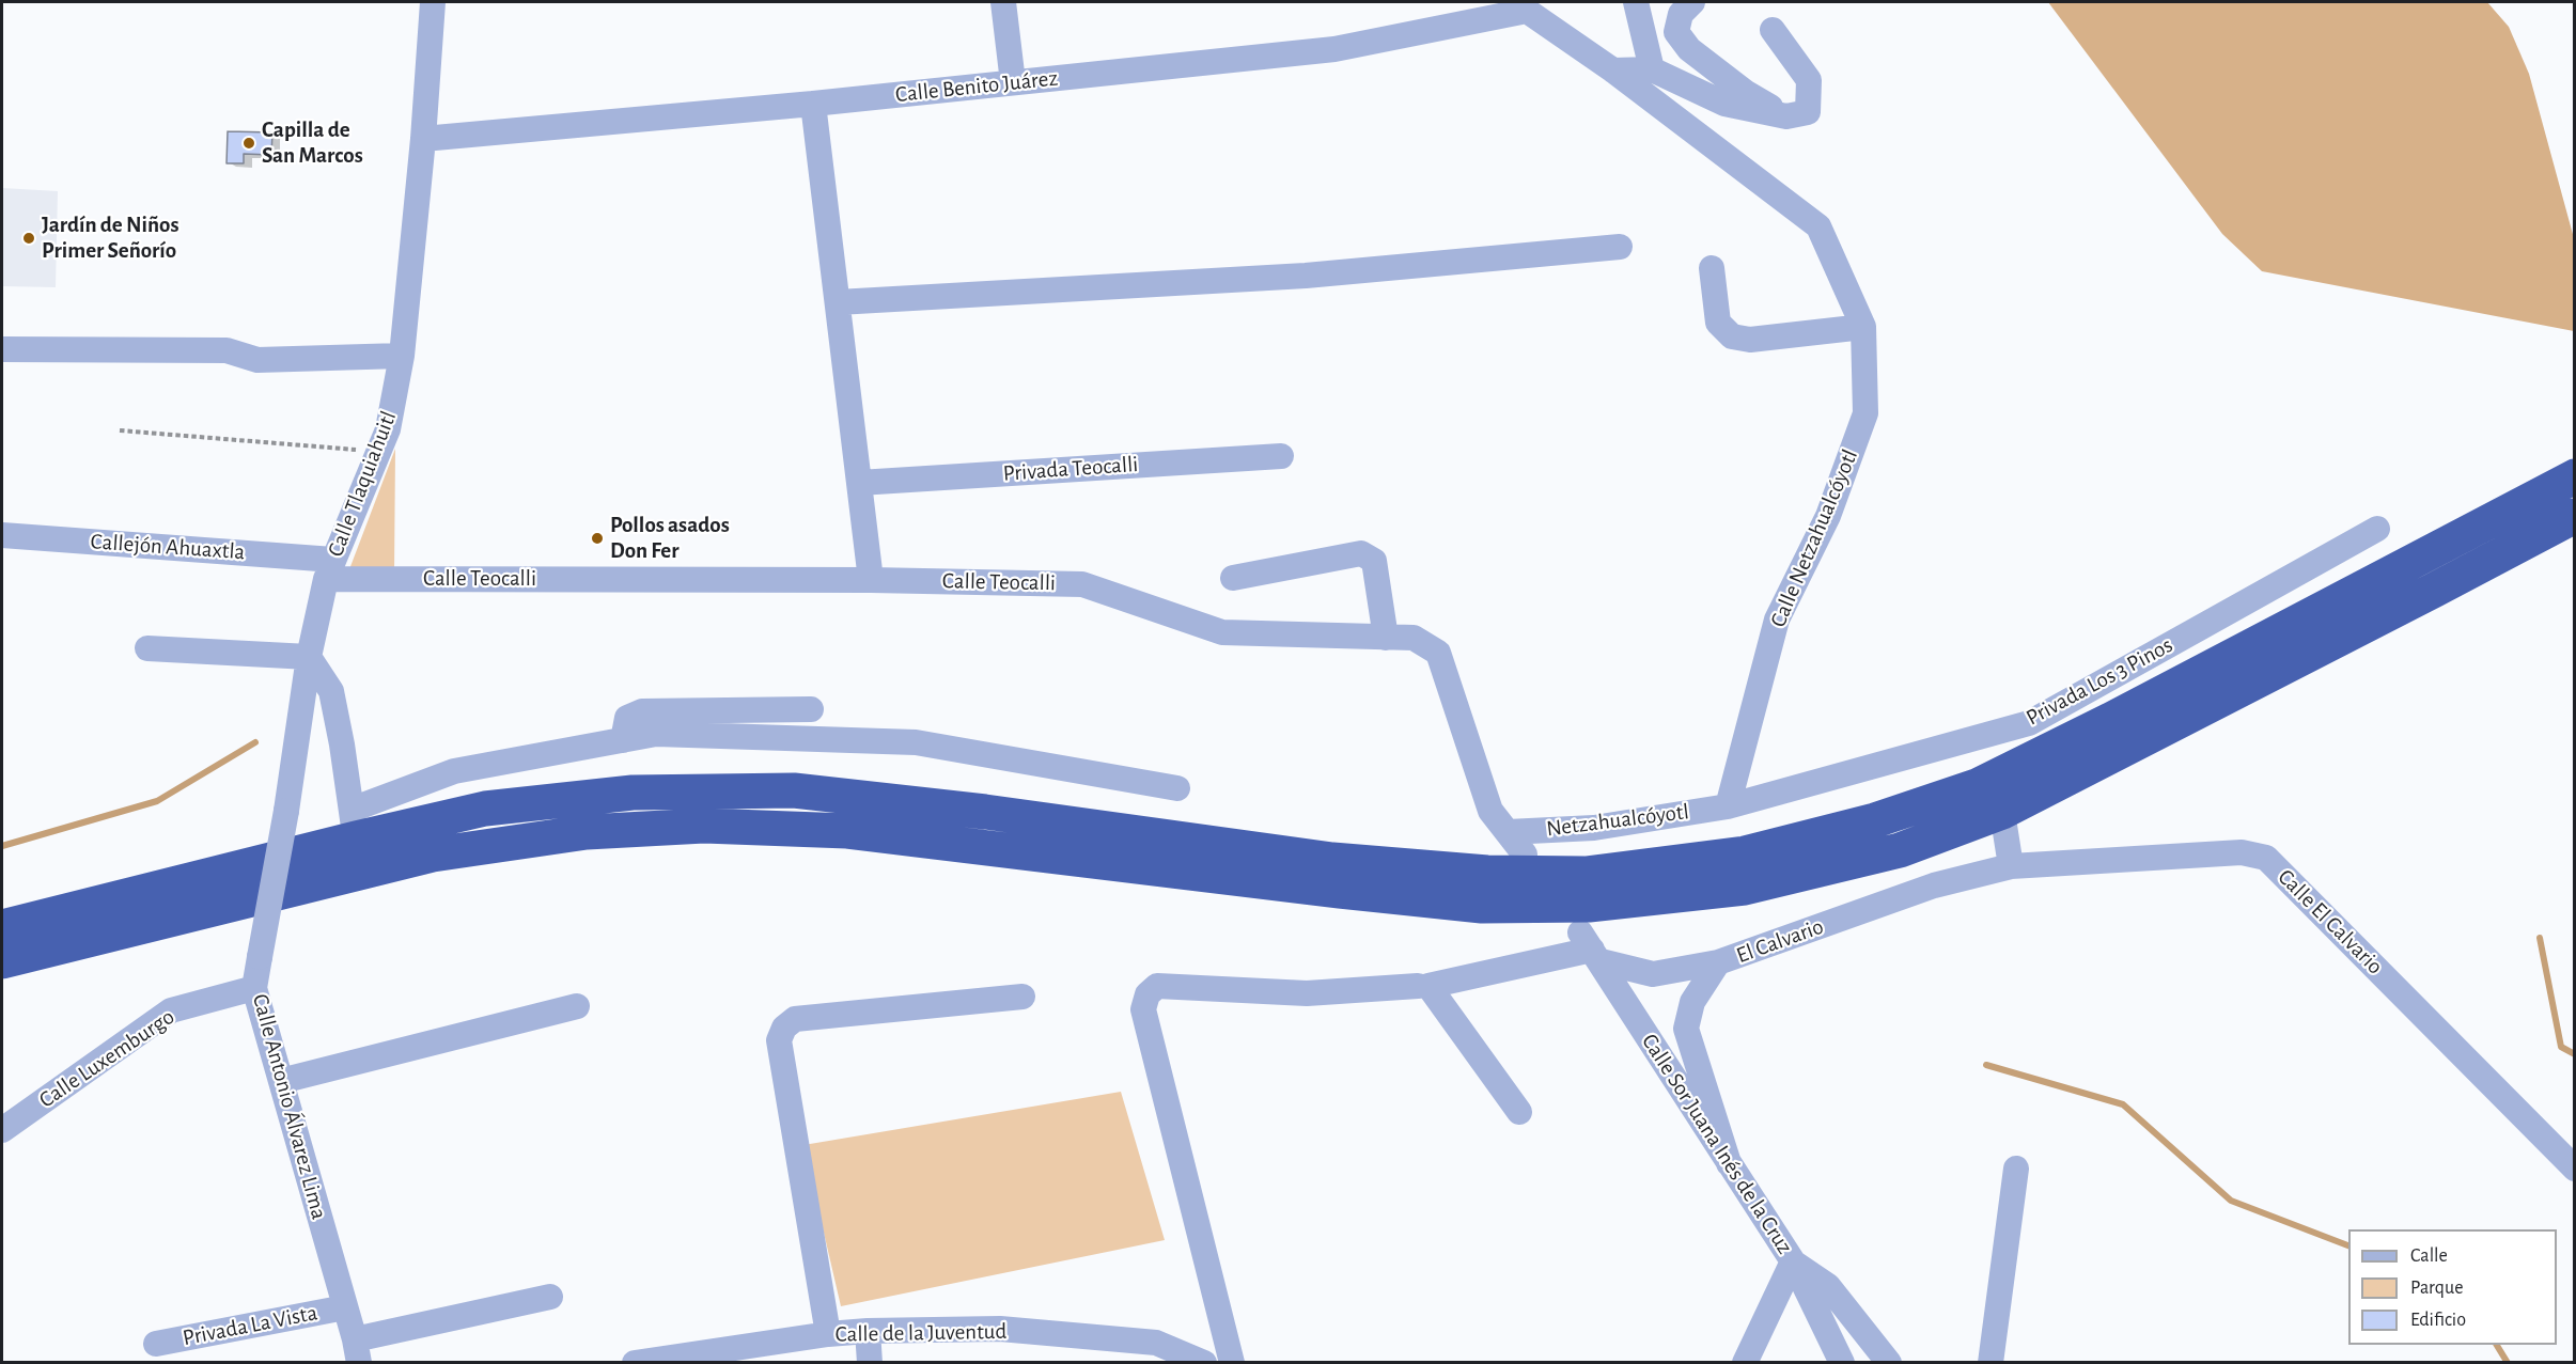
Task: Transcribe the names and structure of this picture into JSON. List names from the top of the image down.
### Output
{
  "streets": {
    "street": [
      "Calle Benito Juárez",
      "Privada Teocalli",
      "Calle Tlaquiahuitl",
      "Calle Netzahualcóyotl",
      "Callejón Ahuaxtla",
      "Calle Teocalli",
      "Privada Los 3 Pinos",
      "Netzahualcóyotl",
      "Calle El Calvario",
      "El Calvario",
      "Calle Luxemburgo",
      "Calle Antonio Álvarez Lima",
      "Calle Sor Juana Inés de la Cruz",
      "Privada La Vista",
      "Calle de la Juventud"
    ]
  },
  "crossings": [
    ["Calle Benito Juárez", "Calle Tlaquiahuitl"],
    ["Calle Benito Juárez", "Calle Netzahualcóyotl"],
    ["Calle Tlaquiahuitl", "Callejón Ahuaxtla"],
    ["Calle Tlaquiahuitl", "Calle Teocalli"],
    ["Calle Tlaquiahuitl", "Calle Antonio Álvarez Lima"],
    ["Calle Netzahualcóyotl", "Privada Los 3 Pinos"],
    ["Calle Netzahualcóyotl", "Netzahualcóyotl"],
    ["Callejón Ahuaxtla", "Calle Teocalli"],
    ["Calle Teocalli", "Netzahualcóyotl"],
    ["Privada Los 3 Pinos", "Netzahualcóyotl"],
    ["Calle El Calvario", "El Calvario"],
    ["El Calvario", "Calle Sor Juana Inés de la Cruz"],
    ["Calle Luxemburgo", "Calle Antonio Álvarez Lima"],
    ["Calle Antonio Álvarez Lima", "Privada La Vista"]
  ],
  "places": ["Capilla de San Marcos", "Jardín de Niños Primer Señorío", "Pollos asados Don Fer"],
  "legend": ["Calle", "Parque", "Edificio"]
}
